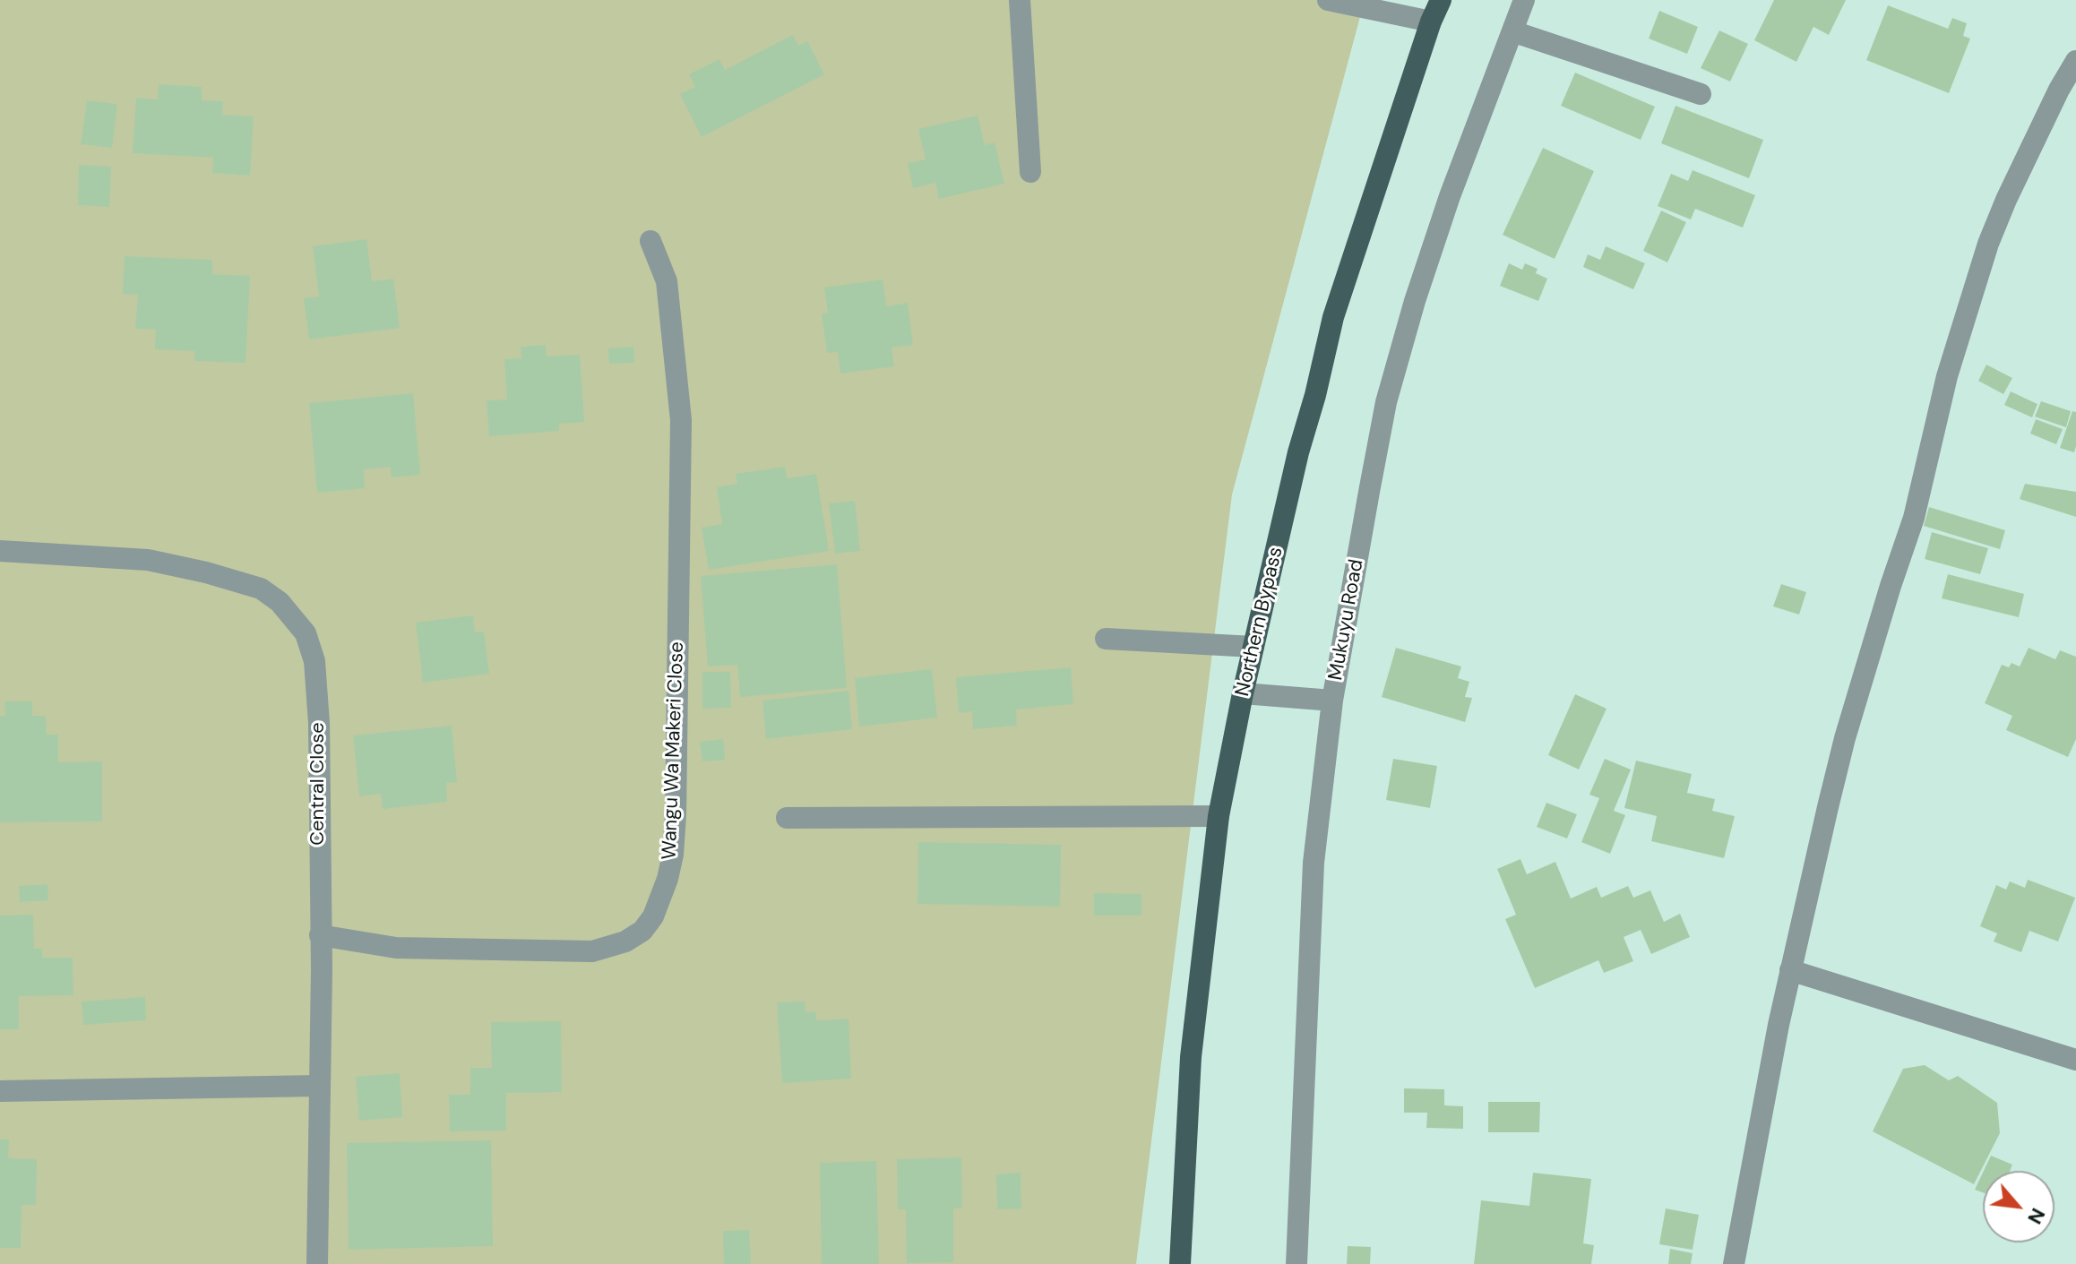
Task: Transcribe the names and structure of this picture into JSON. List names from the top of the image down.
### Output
{
  "streets": {
    "main road": ["Northern Bypass"],
    "street": ["Mukuyu Road", "Wangu Wa Makeri Close", "Central Close"]
  },
  "crossings": [
    ["Wangu Wa Makeri Close", "Central Close"]
  ],
  "north": "bottom right"
}
